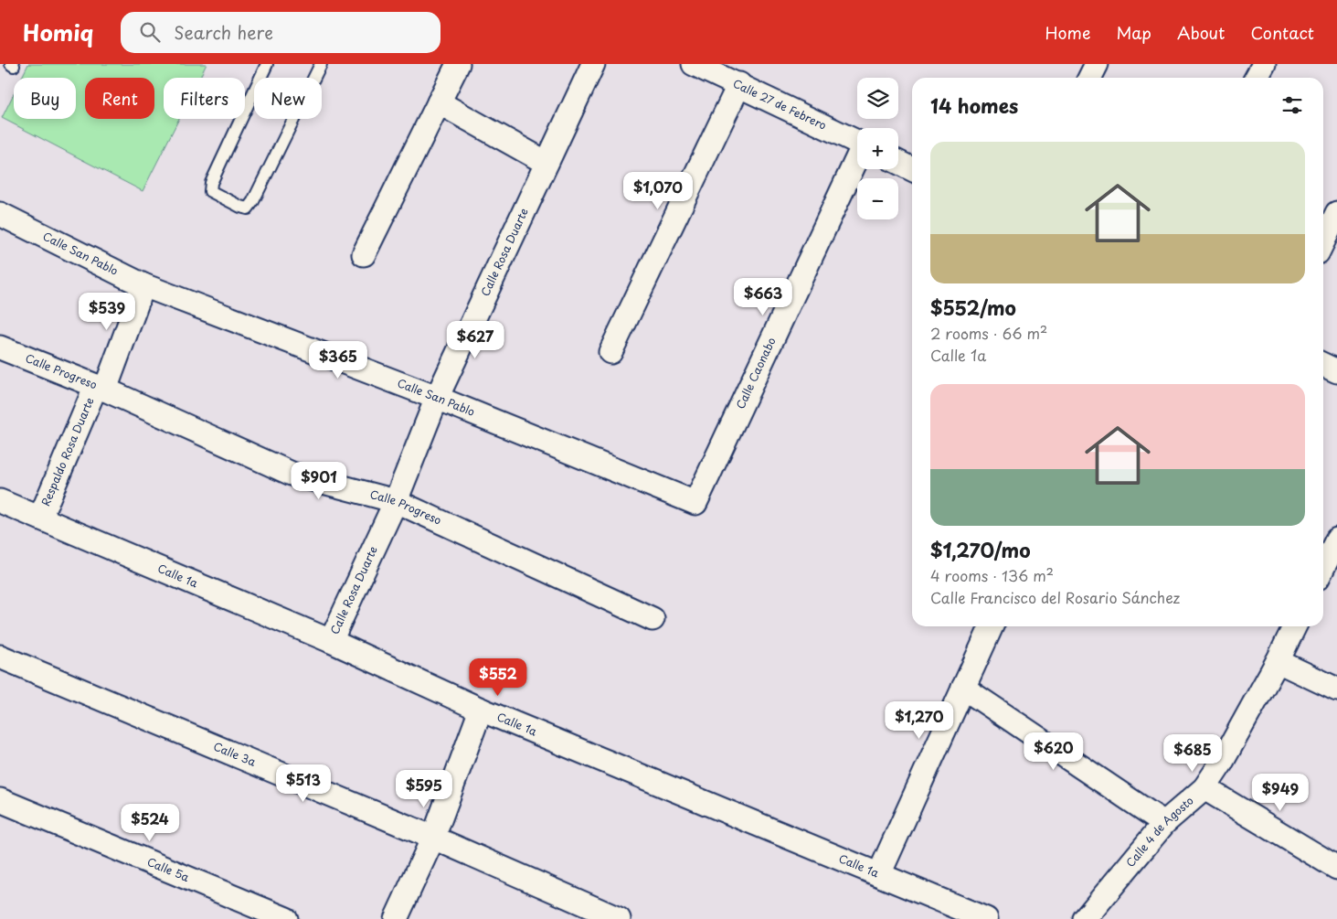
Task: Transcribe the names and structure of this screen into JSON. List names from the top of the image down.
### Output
{
  "streets": {
    "street": [
      "Calle 27 de Febrero",
      "Calle Rosa Duarte",
      "Calle San Pablo",
      "Calle Progreso",
      "Calle Caonabo",
      "Respaldo Rosa Duarte",
      "Calle 1a",
      "Calle 3a",
      "Calle 4 de Agosto",
      "Calle 5a"
    ]
  },
  "crossings": [
    ["Calle Rosa Duarte", "Calle San Pablo"],
    ["Calle Rosa Duarte", "Calle Progreso"],
    ["Calle Rosa Duarte", "Calle 1a"],
    ["Calle San Pablo", "Calle Caonabo"],
    ["Calle San Pablo", "Respaldo Rosa Duarte"],
    ["Calle Progreso", "Respaldo Rosa Duarte"],
    ["Respaldo Rosa Duarte", "Calle 1a"]
  ],
  "page": {
    "header": "Homiq",
    "search": "Search here",
    "nav": [
      "Home",
      "Map",
      "About",
      "Contact"
    ],
    "map_buttons": ["+", "−"],
    "chip": [
      "Buy",
      "Rent",
      "Filters",
      "New"
    ],
    "heading": "14 homes",
    "list": [
      {
        "name": "$552/mo",
        "note": "2 rooms · 66 m² · Calle 1a"
      },
      {
        "name": "$1,270/mo",
        "note": "4 rooms · 136 m² · Calle Francisco del Rosario Sánchez"
      }
    ],
    "price": [
      "$1,070",
      "$663",
      "$539",
      "$627",
      "$365",
      "$901",
      "$552",
      "$1,270",
      "$620",
      "$685",
      "$513",
      "$595",
      "$949",
      "$524"
    ]
  }
}
